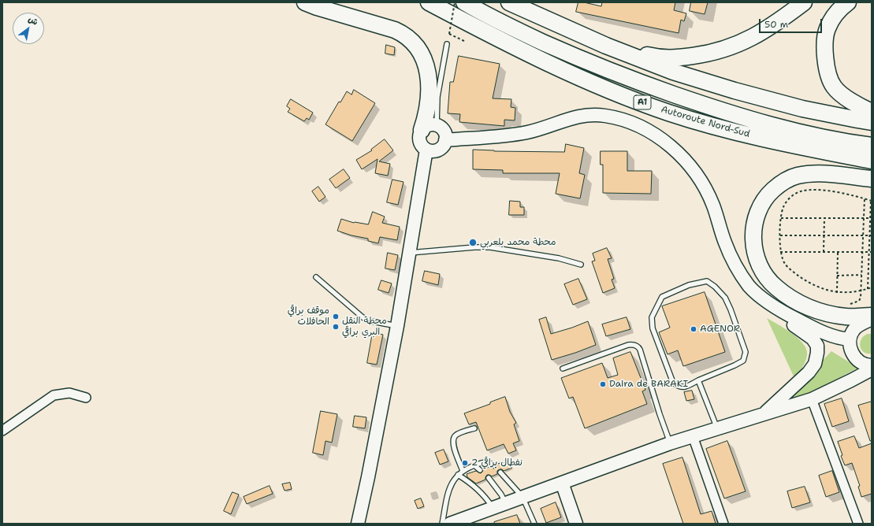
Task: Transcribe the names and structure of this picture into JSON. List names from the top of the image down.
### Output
{
  "streets": {
    "highway": ["A1", "Autoroute Nord-Sud"]
  },
  "places": [
    "محطة محمد بلعربي",
    "موقف براقي الحافلات",
    "محطة النقل البري براقي",
    "AGENOR",
    "Daira de BARAKI",
    "نفطال براقي 2"
  ],
  "scale_bar": "50 m",
  "north": "top right"
}
